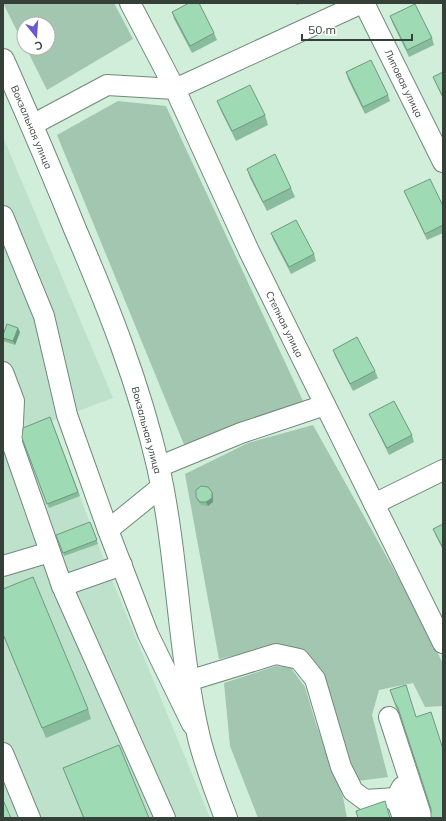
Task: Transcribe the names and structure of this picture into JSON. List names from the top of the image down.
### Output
{
  "streets": {
    "main road": ["Вокзальная улица"],
    "street": ["Липовая улица", "Степная улица"]
  },
  "scale_bar": "50 m",
  "north": "bottom"
}
